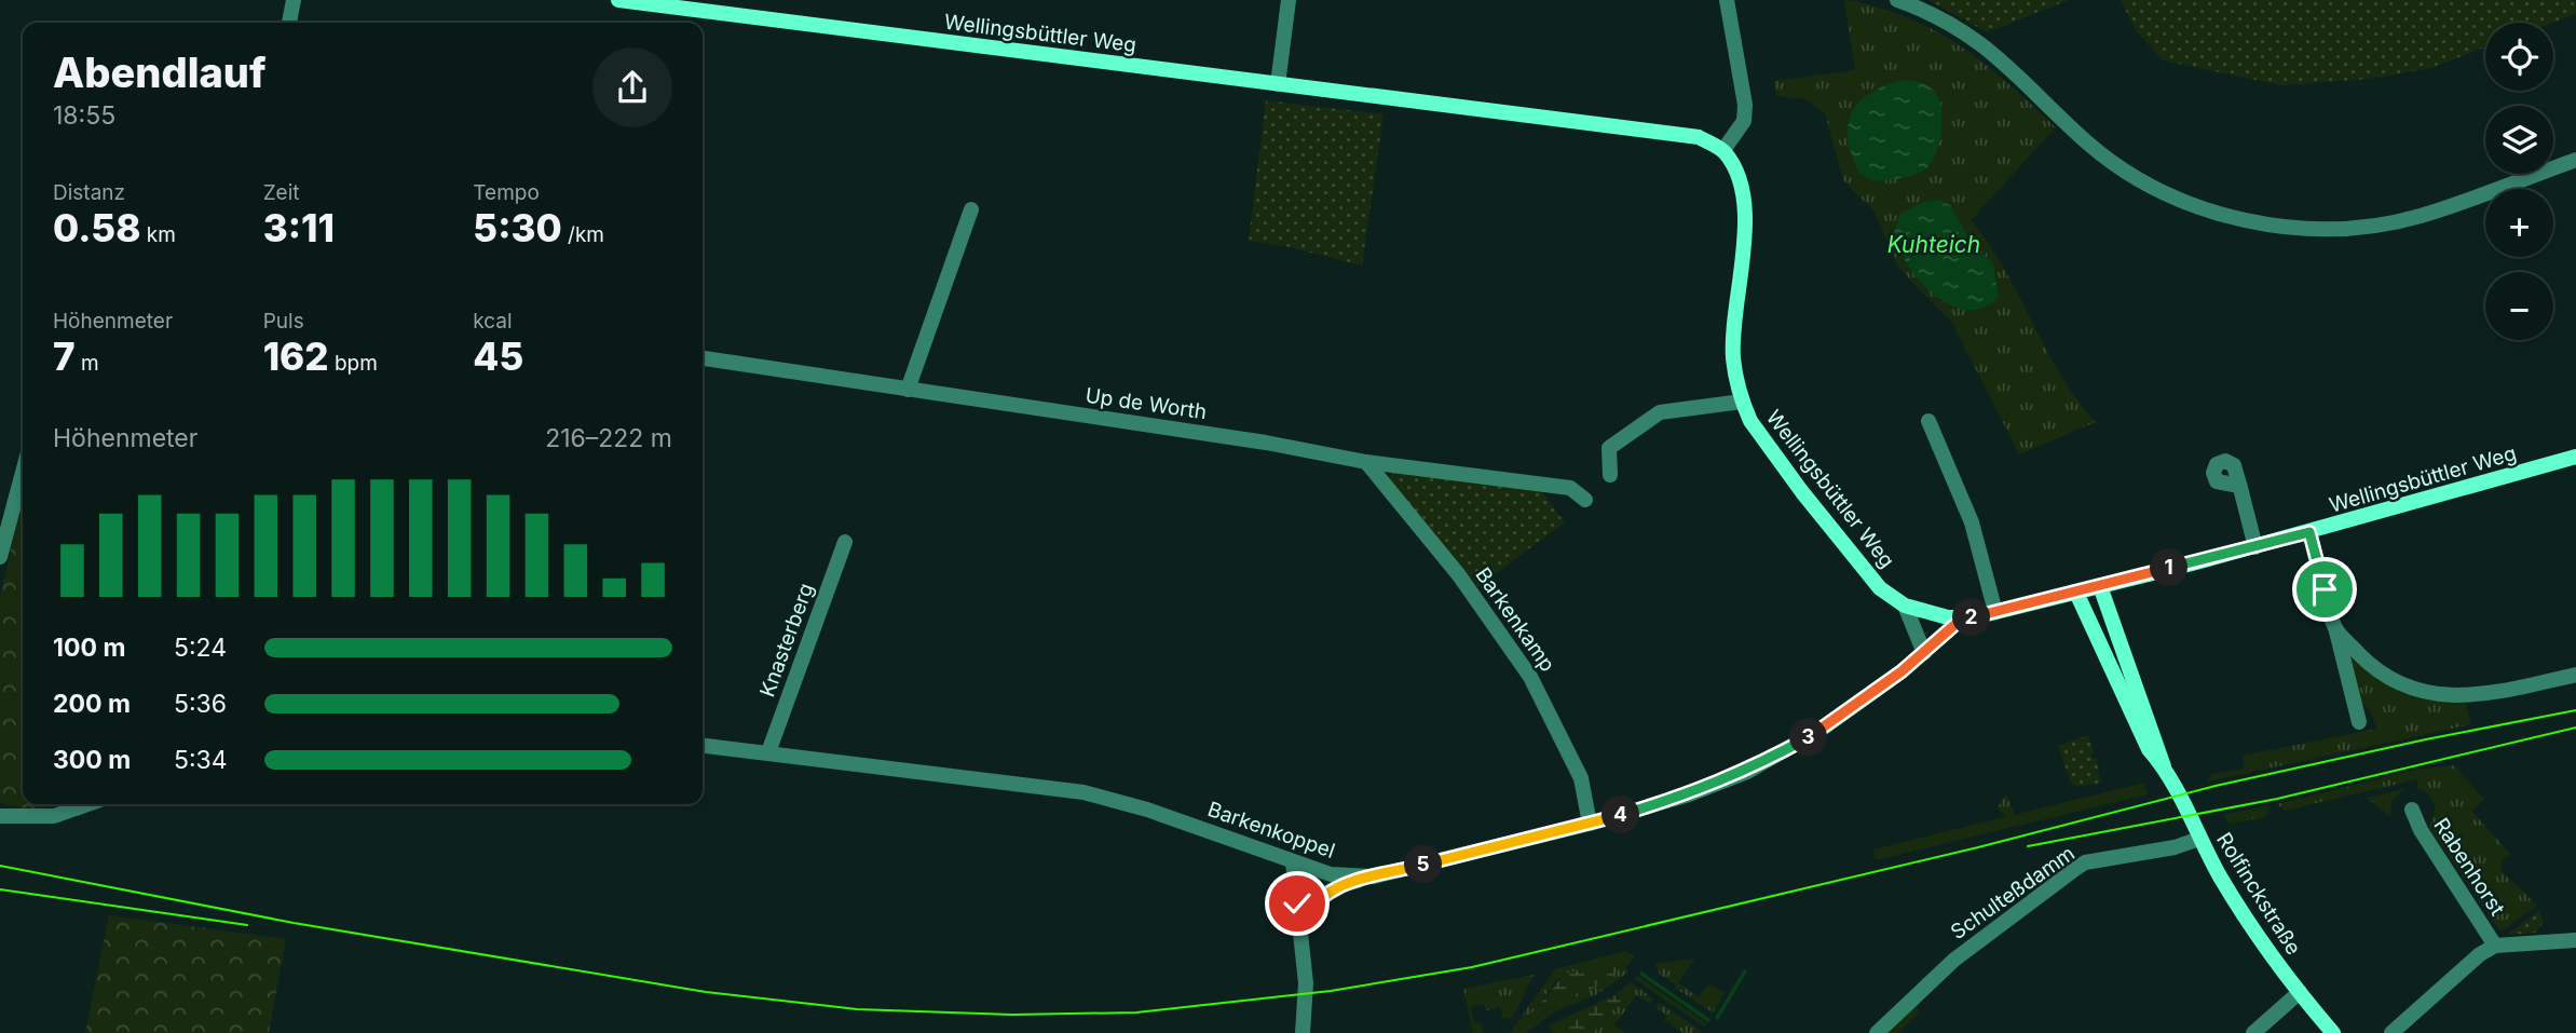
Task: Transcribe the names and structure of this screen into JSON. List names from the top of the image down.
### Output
{
  "streets": {
    "main road": ["Wellingsbüttler Weg", "Rolfinckstraße"],
    "street": [
      "Up de Worth",
      "Barkenkamp",
      "Knasterberg",
      "Barkenkoppel",
      "Rabenhorst",
      "Schulteßdamm"
    ]
  },
  "crossings": [
    ["Wellingsbüttler Weg", "Barkenkoppel"],
    ["Wellingsbüttler Weg", "Rolfinckstraße"],
    ["Up de Worth", "Barkenkamp"],
    ["Barkenkamp", "Barkenkoppel"],
    ["Knasterberg", "Barkenkoppel"],
    ["Schulteßdamm", "Rolfinckstraße"]
  ],
  "water": ["Kuhteich"],
  "page": {
    "map_buttons": ["+", "−"],
    "heading": ["Abendlauf", "18:55"],
    "stats": [
      ["Distanz", "0.58 km"],
      ["Zeit", "3:11"],
      ["Tempo", "5:30 /km"],
      ["Höhenmeter", "7 m"],
      ["Puls", "162 bpm"],
      ["kcal", "45"]
    ],
    "chart": ["Höhenmeter", "216–222 m"],
    "pins": [
      "1",
      "2",
      "3",
      "4",
      "5"
    ],
    "list": [
      {
        "name": "100 m",
        "note": "5:24"
      },
      {
        "name": "200 m",
        "note": "5:36"
      },
      {
        "name": "300 m",
        "note": "5:34"
      }
    ]
  }
}
